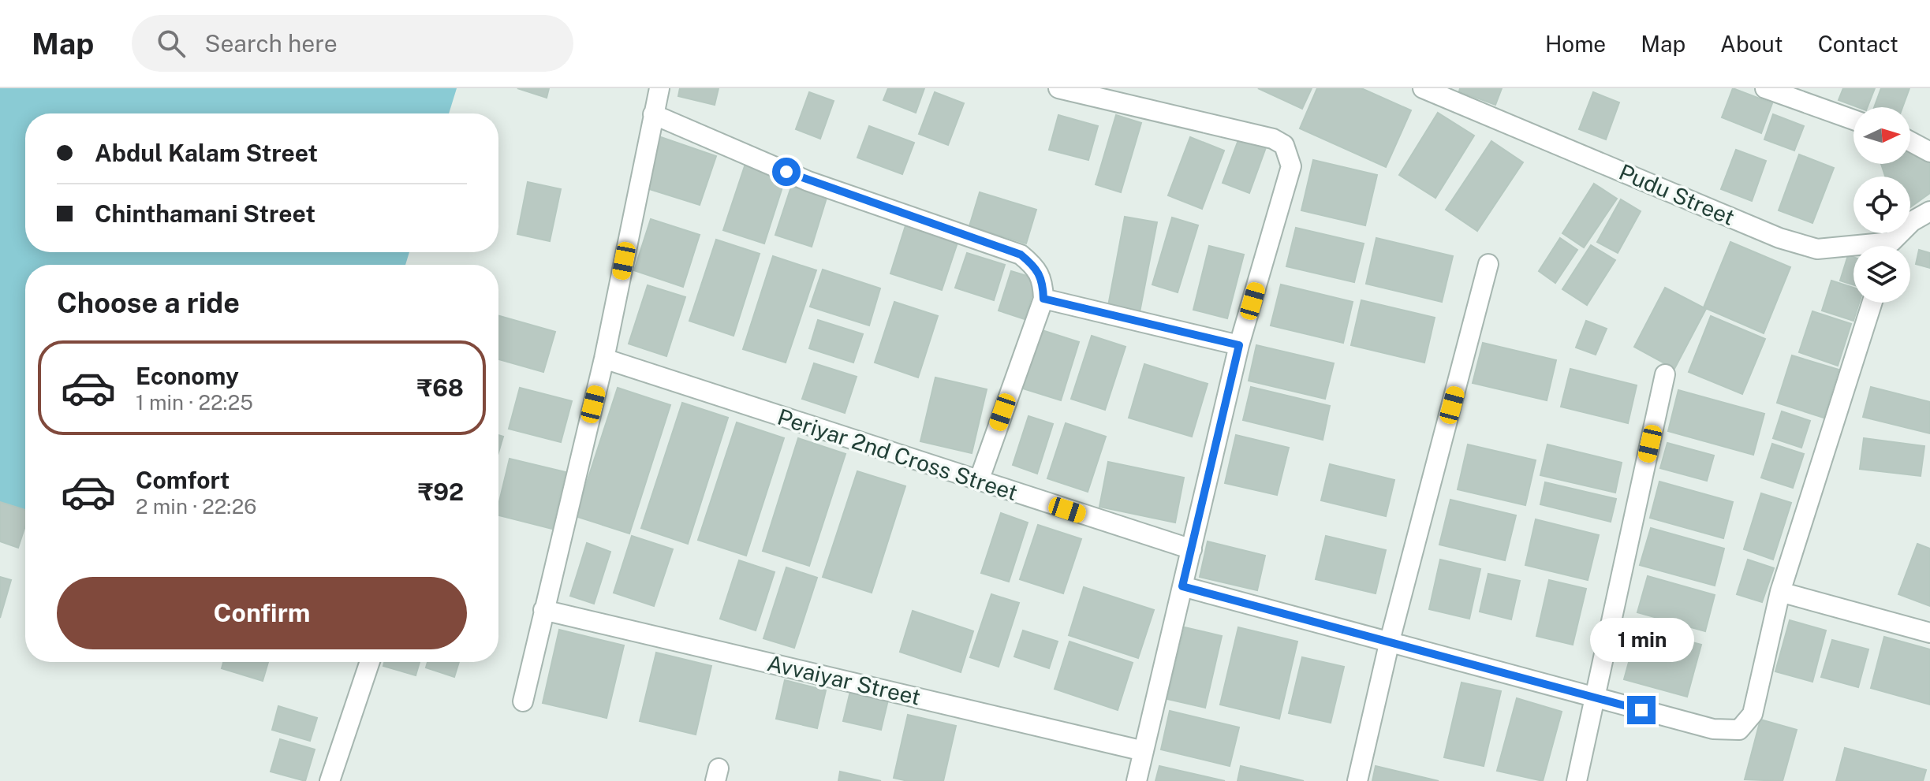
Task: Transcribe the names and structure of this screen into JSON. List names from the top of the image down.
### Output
{
  "streets": {
    "street": ["Pudu Street", "Periyar 2nd Cross Street", "Avvaiyar Street"]
  },
  "north": "right",
  "page": {
    "header": "Map",
    "search": "Search here",
    "nav": [
      "Home",
      "Map",
      "About",
      "Contact"
    ],
    "banner": ["Abdul Kalam Street", "Chinthamani Street"],
    "heading": "Choose a ride",
    "list": [
      {
        "name": "Economy",
        "note": "1 min · 22:25",
        "value": "₹68"
      },
      {
        "name": "Comfort",
        "note": "2 min · 22:26",
        "value": "₹92"
      }
    ],
    "buttons": "Confirm",
    "bubble": "1 min"
  }
}
